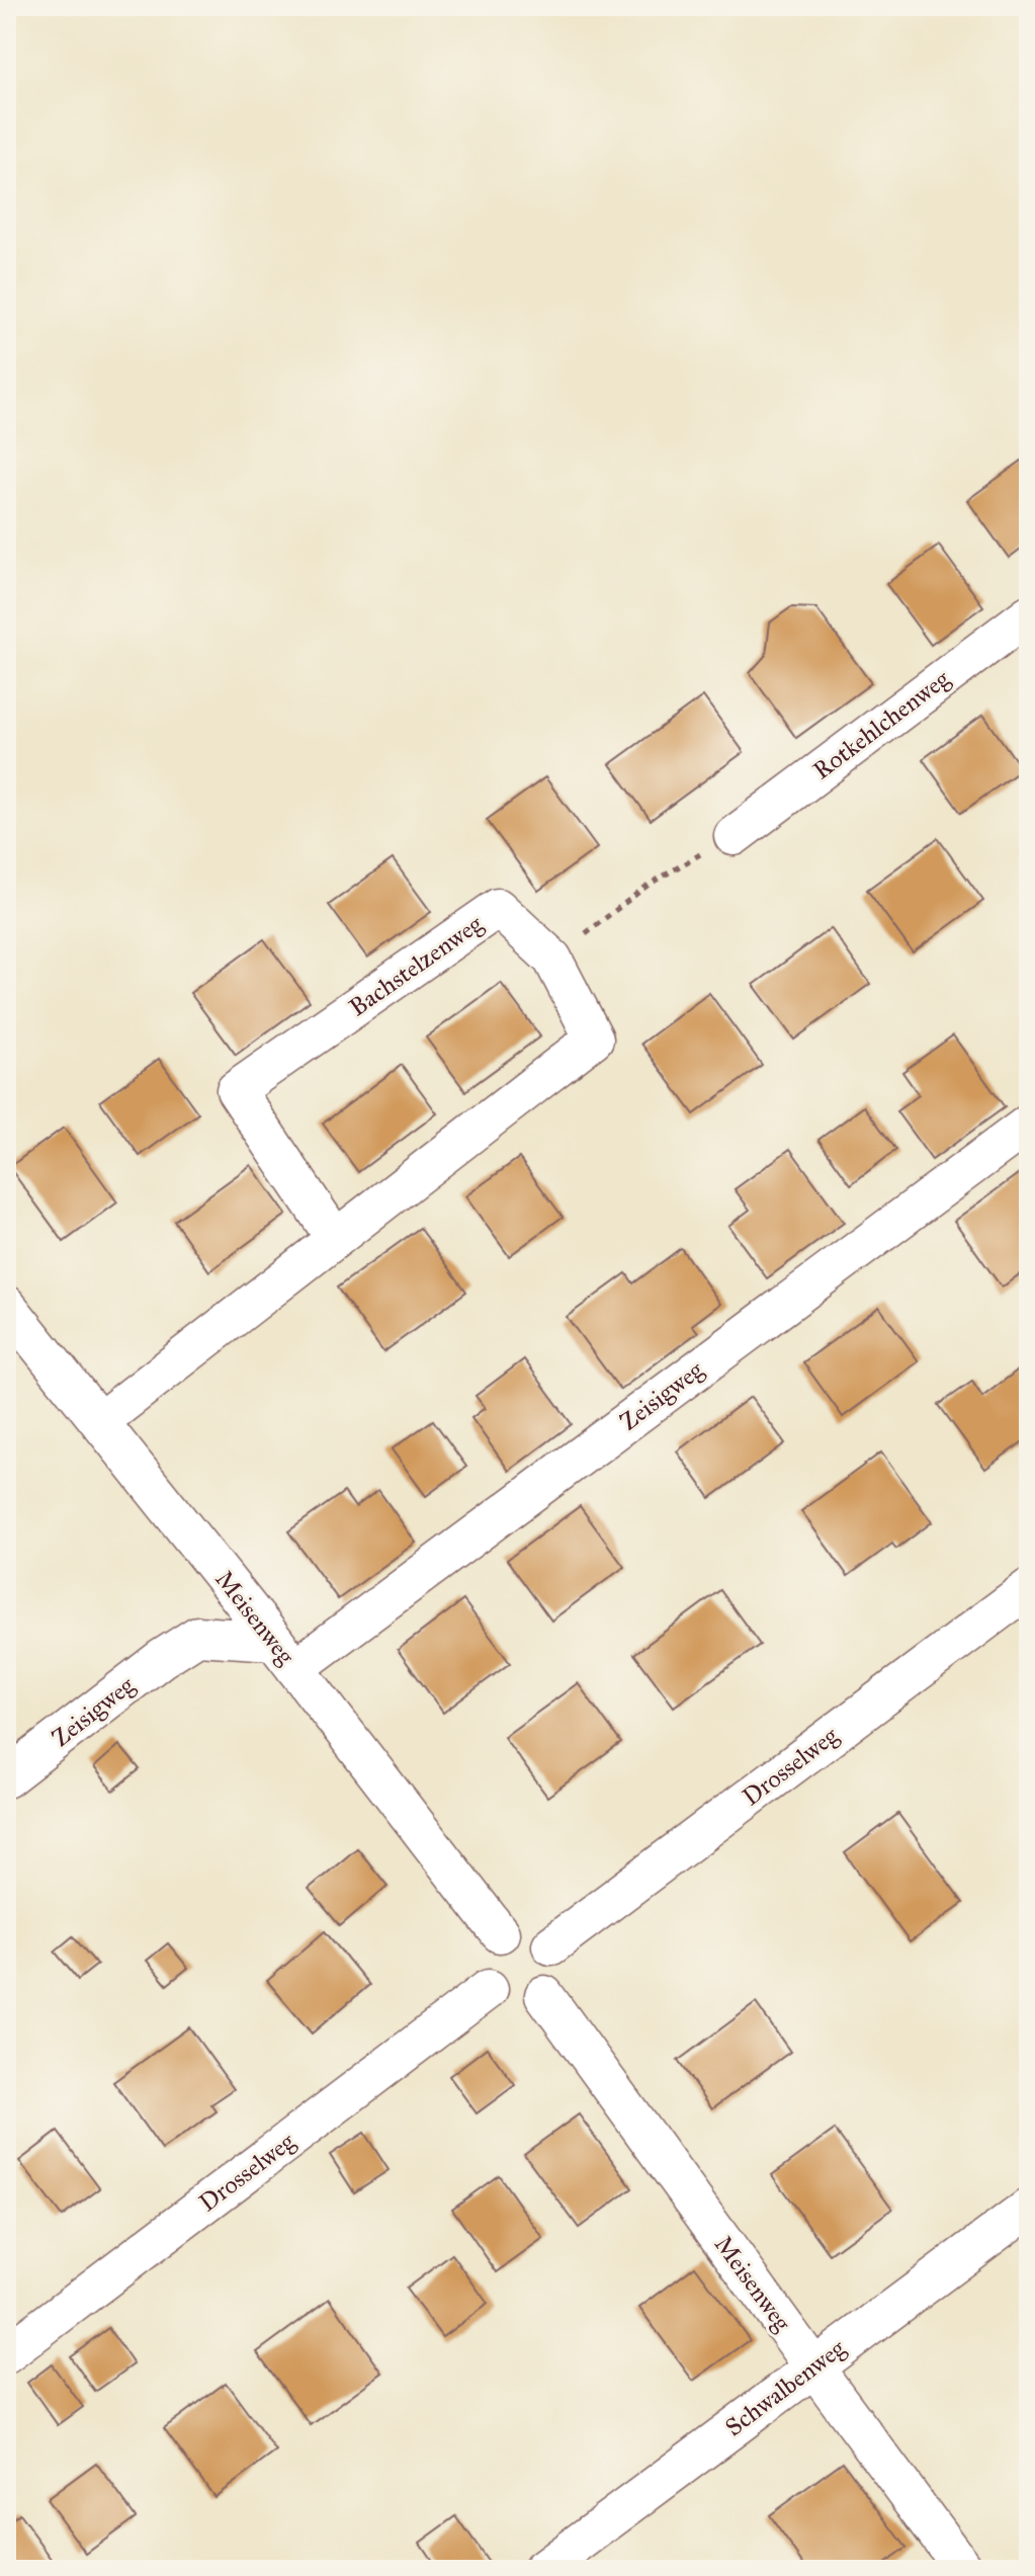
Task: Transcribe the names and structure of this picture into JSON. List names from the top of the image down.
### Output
{
  "streets": {
    "street": [
      "Rotkehlchenweg",
      "Bachstelzenweg",
      "Zeisigweg",
      "Meisenweg",
      "Drosselweg",
      "Schwalbenweg"
    ]
  },
  "crossings": [
    ["Bachstelzenweg", "Meisenweg"],
    ["Zeisigweg", "Meisenweg"],
    ["Meisenweg", "Drosselweg"],
    ["Meisenweg", "Schwalbenweg"]
  ]
}
